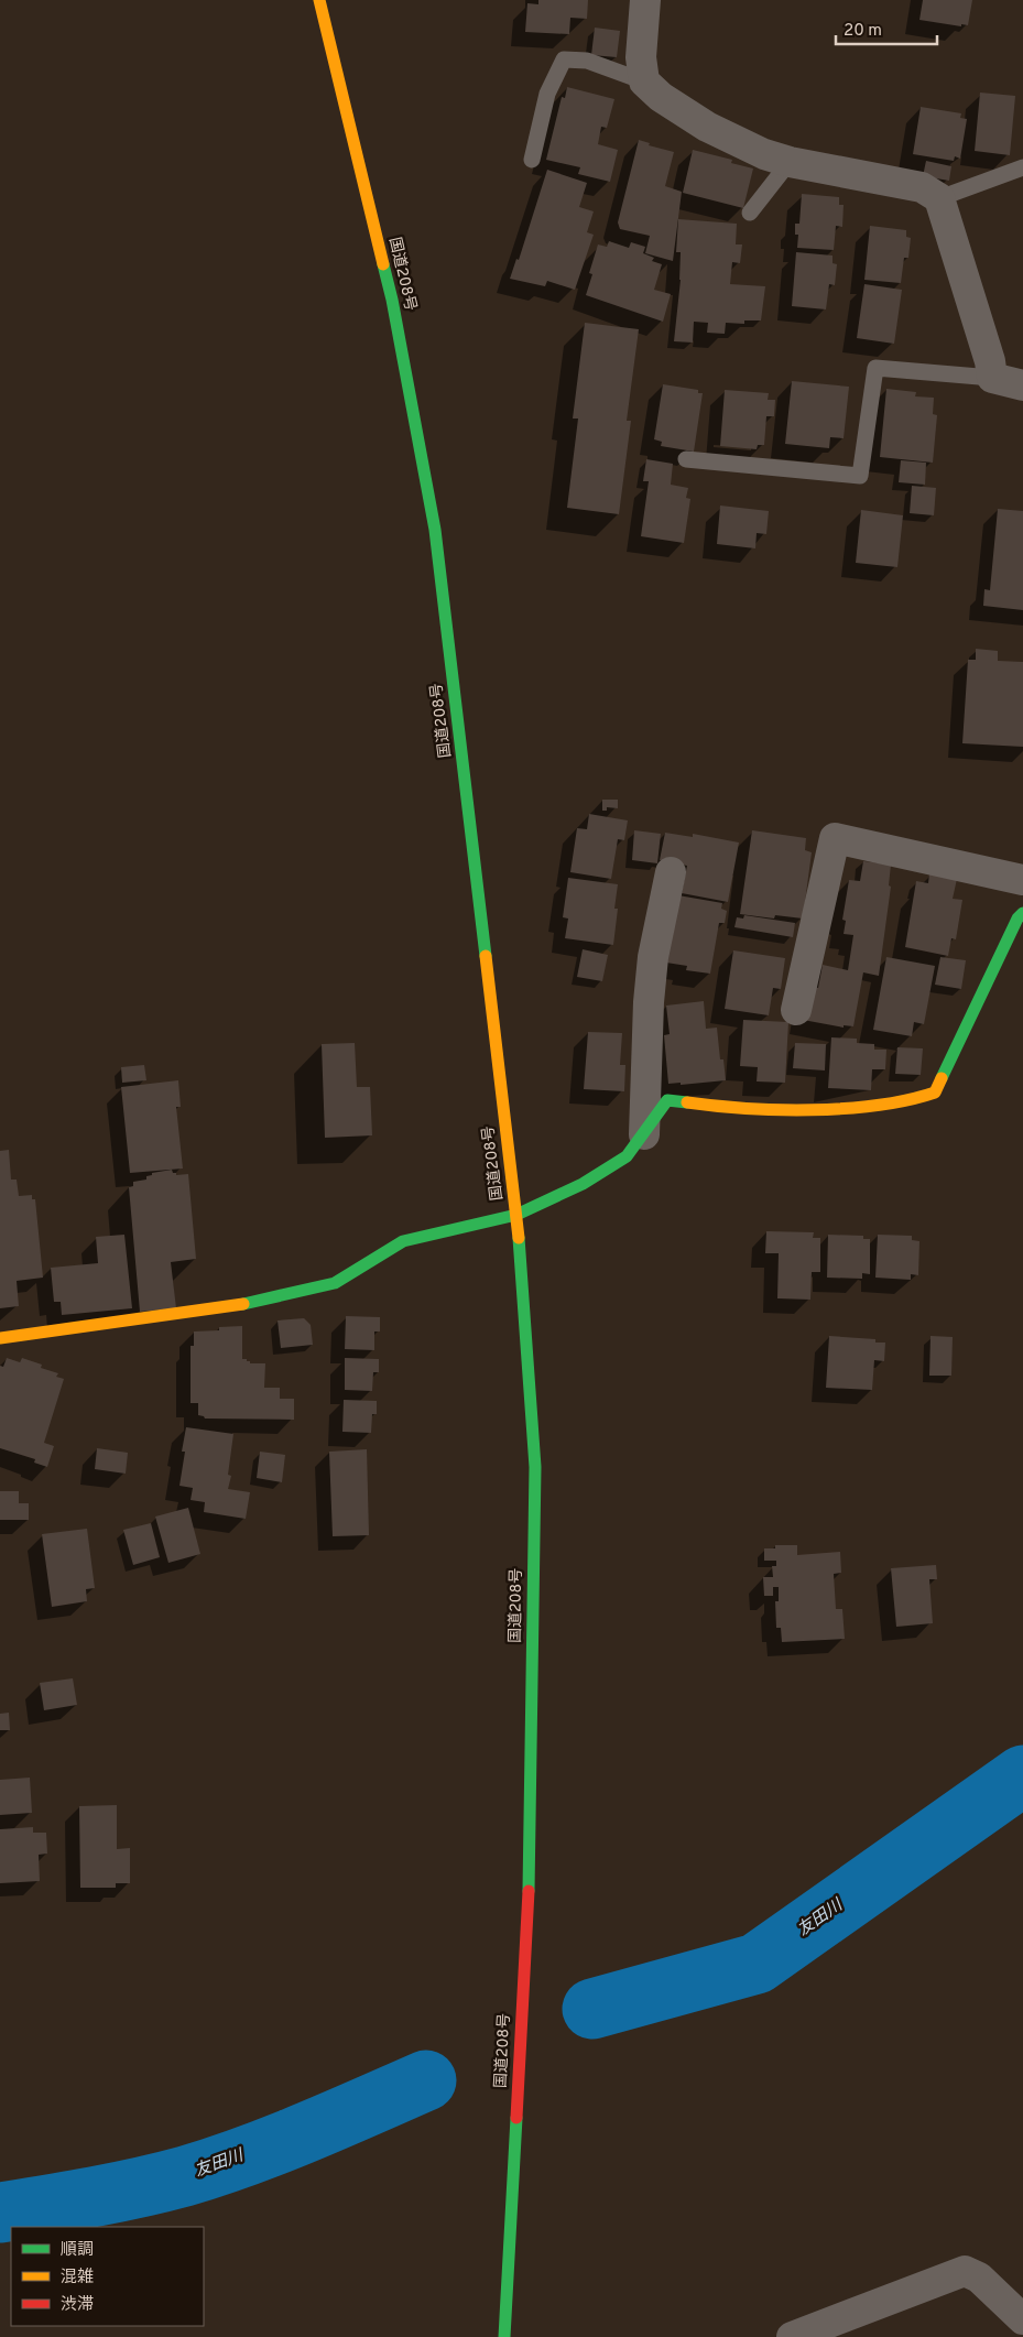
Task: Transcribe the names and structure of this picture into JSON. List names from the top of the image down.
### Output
{
  "streets": {
    "main road": ["国道208号"]
  },
  "water": ["友田川"],
  "legend": ["順調", "混雑", "渋滞"],
  "scale_bar": "20 m"
}
